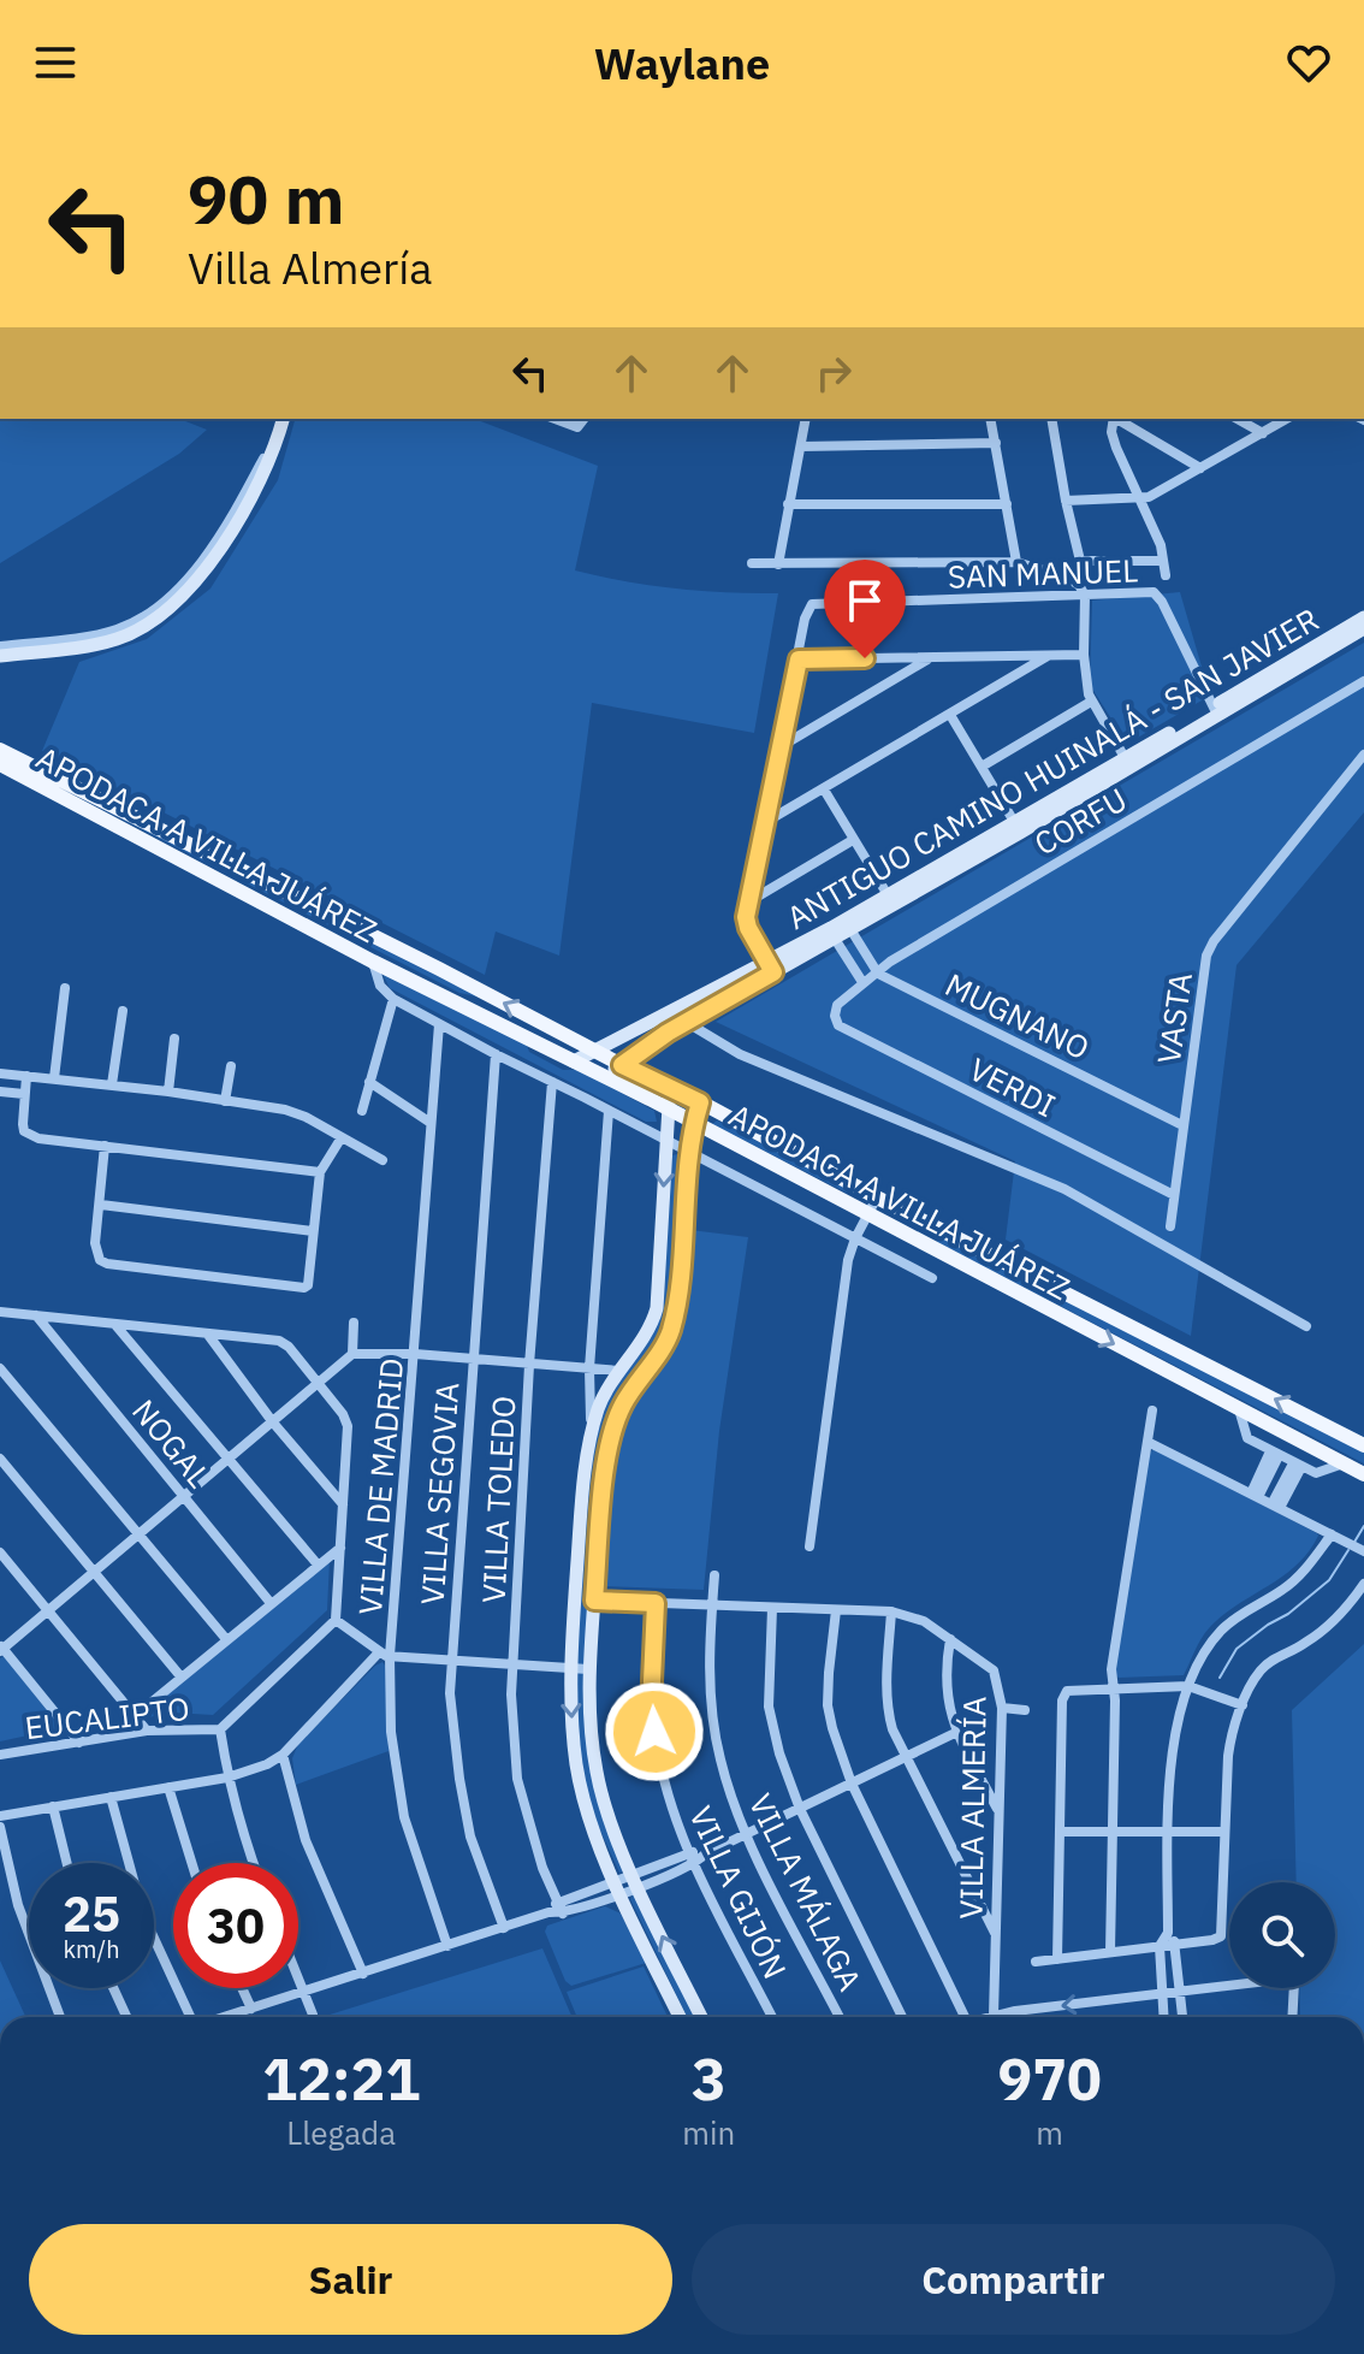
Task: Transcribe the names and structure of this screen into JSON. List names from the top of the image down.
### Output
{
  "streets": {
    "main road": ["APODACA A VILLA JUÁREZ"],
    "street": [
      "SAN MANUEL",
      "ANTIGUO CAMINO HUINALÁ - SAN JAVIER",
      "CORFU",
      "MUGNANO",
      "VASTA",
      "VERDI",
      "NOGAL",
      "VILLA DE MADRID",
      "VILLA SEGOVIA",
      "VILLA TOLEDO",
      "EUCALIPTO",
      "VILLA ALMERÍA",
      "VILLA GIJÓN",
      "VILLA MÁLAGA"
    ]
  },
  "crossings": [
    ["SAN MANUEL", "ANTIGUO CAMINO HUINALÁ - SAN JAVIER"],
    ["ANTIGUO CAMINO HUINALÁ - SAN JAVIER", "APODACA A VILLA JUÁREZ"],
    ["CORFU", "MUGNANO"],
    ["CORFU", "VERDI"],
    ["MUGNANO", "VASTA"],
    ["VASTA", "VERDI"],
    ["VILLA ALMERÍA", "VILLA GIJÓN"],
    ["VILLA ALMERÍA", "VILLA MÁLAGA"]
  ],
  "page": {
    "header": "Waylane",
    "turn": ["90 m", "Villa Almería"],
    "speed": "25 km/h",
    "limit": "30",
    "eta": [
      "12:21",
      "Llegada",
      "3",
      "min",
      "970",
      "m"
    ],
    "buttons": ["Salir", "Compartir"]
  }
}
